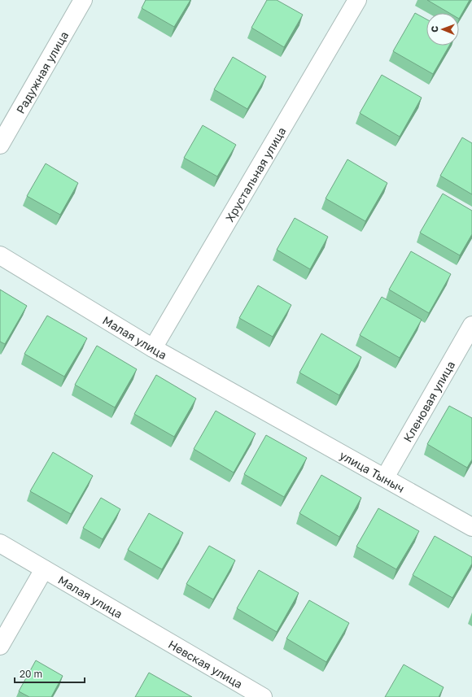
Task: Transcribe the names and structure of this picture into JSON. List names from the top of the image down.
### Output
{
  "streets": {
    "street": [
      "Радужная улица",
      "Хрустальная улица",
      "Малая улица",
      "Кленовая улица",
      "улица Тыныч",
      "Невская улица"
    ]
  },
  "crossings": [
    ["Хрустальная улица", "Малая улица"],
    ["Малая улица", "улица Тыныч"],
    ["Малая улица", "Невская улица"],
    ["Кленовая улица", "улица Тыныч"]
  ],
  "scale_bar": "20 m",
  "north": "left"
}
